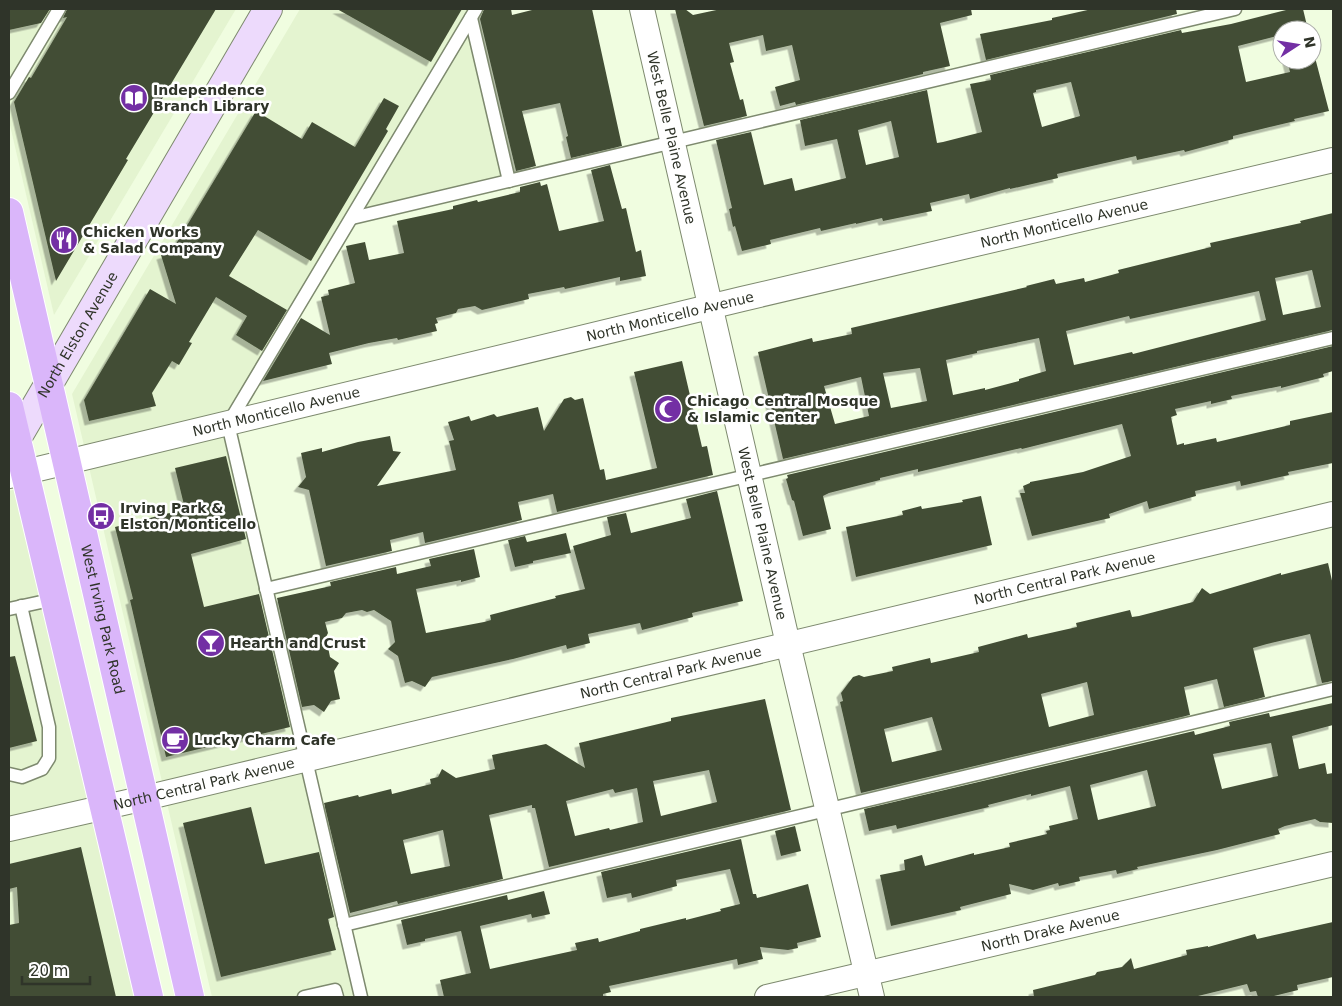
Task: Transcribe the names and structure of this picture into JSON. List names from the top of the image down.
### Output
{
  "streets": {
    "main road": ["North Elston Avenue", "West Irving Park Road"],
    "street": [
      "West Belle Plaine Avenue",
      "North Monticello Avenue",
      "North Central Park Avenue",
      "North Drake Avenue"
    ]
  },
  "crossings": [
    ["West Belle Plaine Avenue", "North Monticello Avenue"],
    ["West Belle Plaine Avenue", "North Central Park Avenue"],
    ["West Belle Plaine Avenue", "North Drake Avenue"],
    ["North Monticello Avenue", "North Elston Avenue"],
    ["North Monticello Avenue", "West Irving Park Road"],
    ["North Elston Avenue", "West Irving Park Road"],
    ["North Central Park Avenue", "West Irving Park Road"]
  ],
  "places": {
    "library": ["Independence Branch Library"],
    "restaurant": ["Chicken Works & Salad Company"],
    "mosque": ["Chicago Central Mosque & Islamic Center"],
    "bus stop": ["Irving Park & Elston/Monticello"],
    "bar": ["Hearth and Crust"],
    "cafe": ["Lucky Charm Cafe"]
  },
  "scale_bar": "20 m",
  "north": "right"
}
